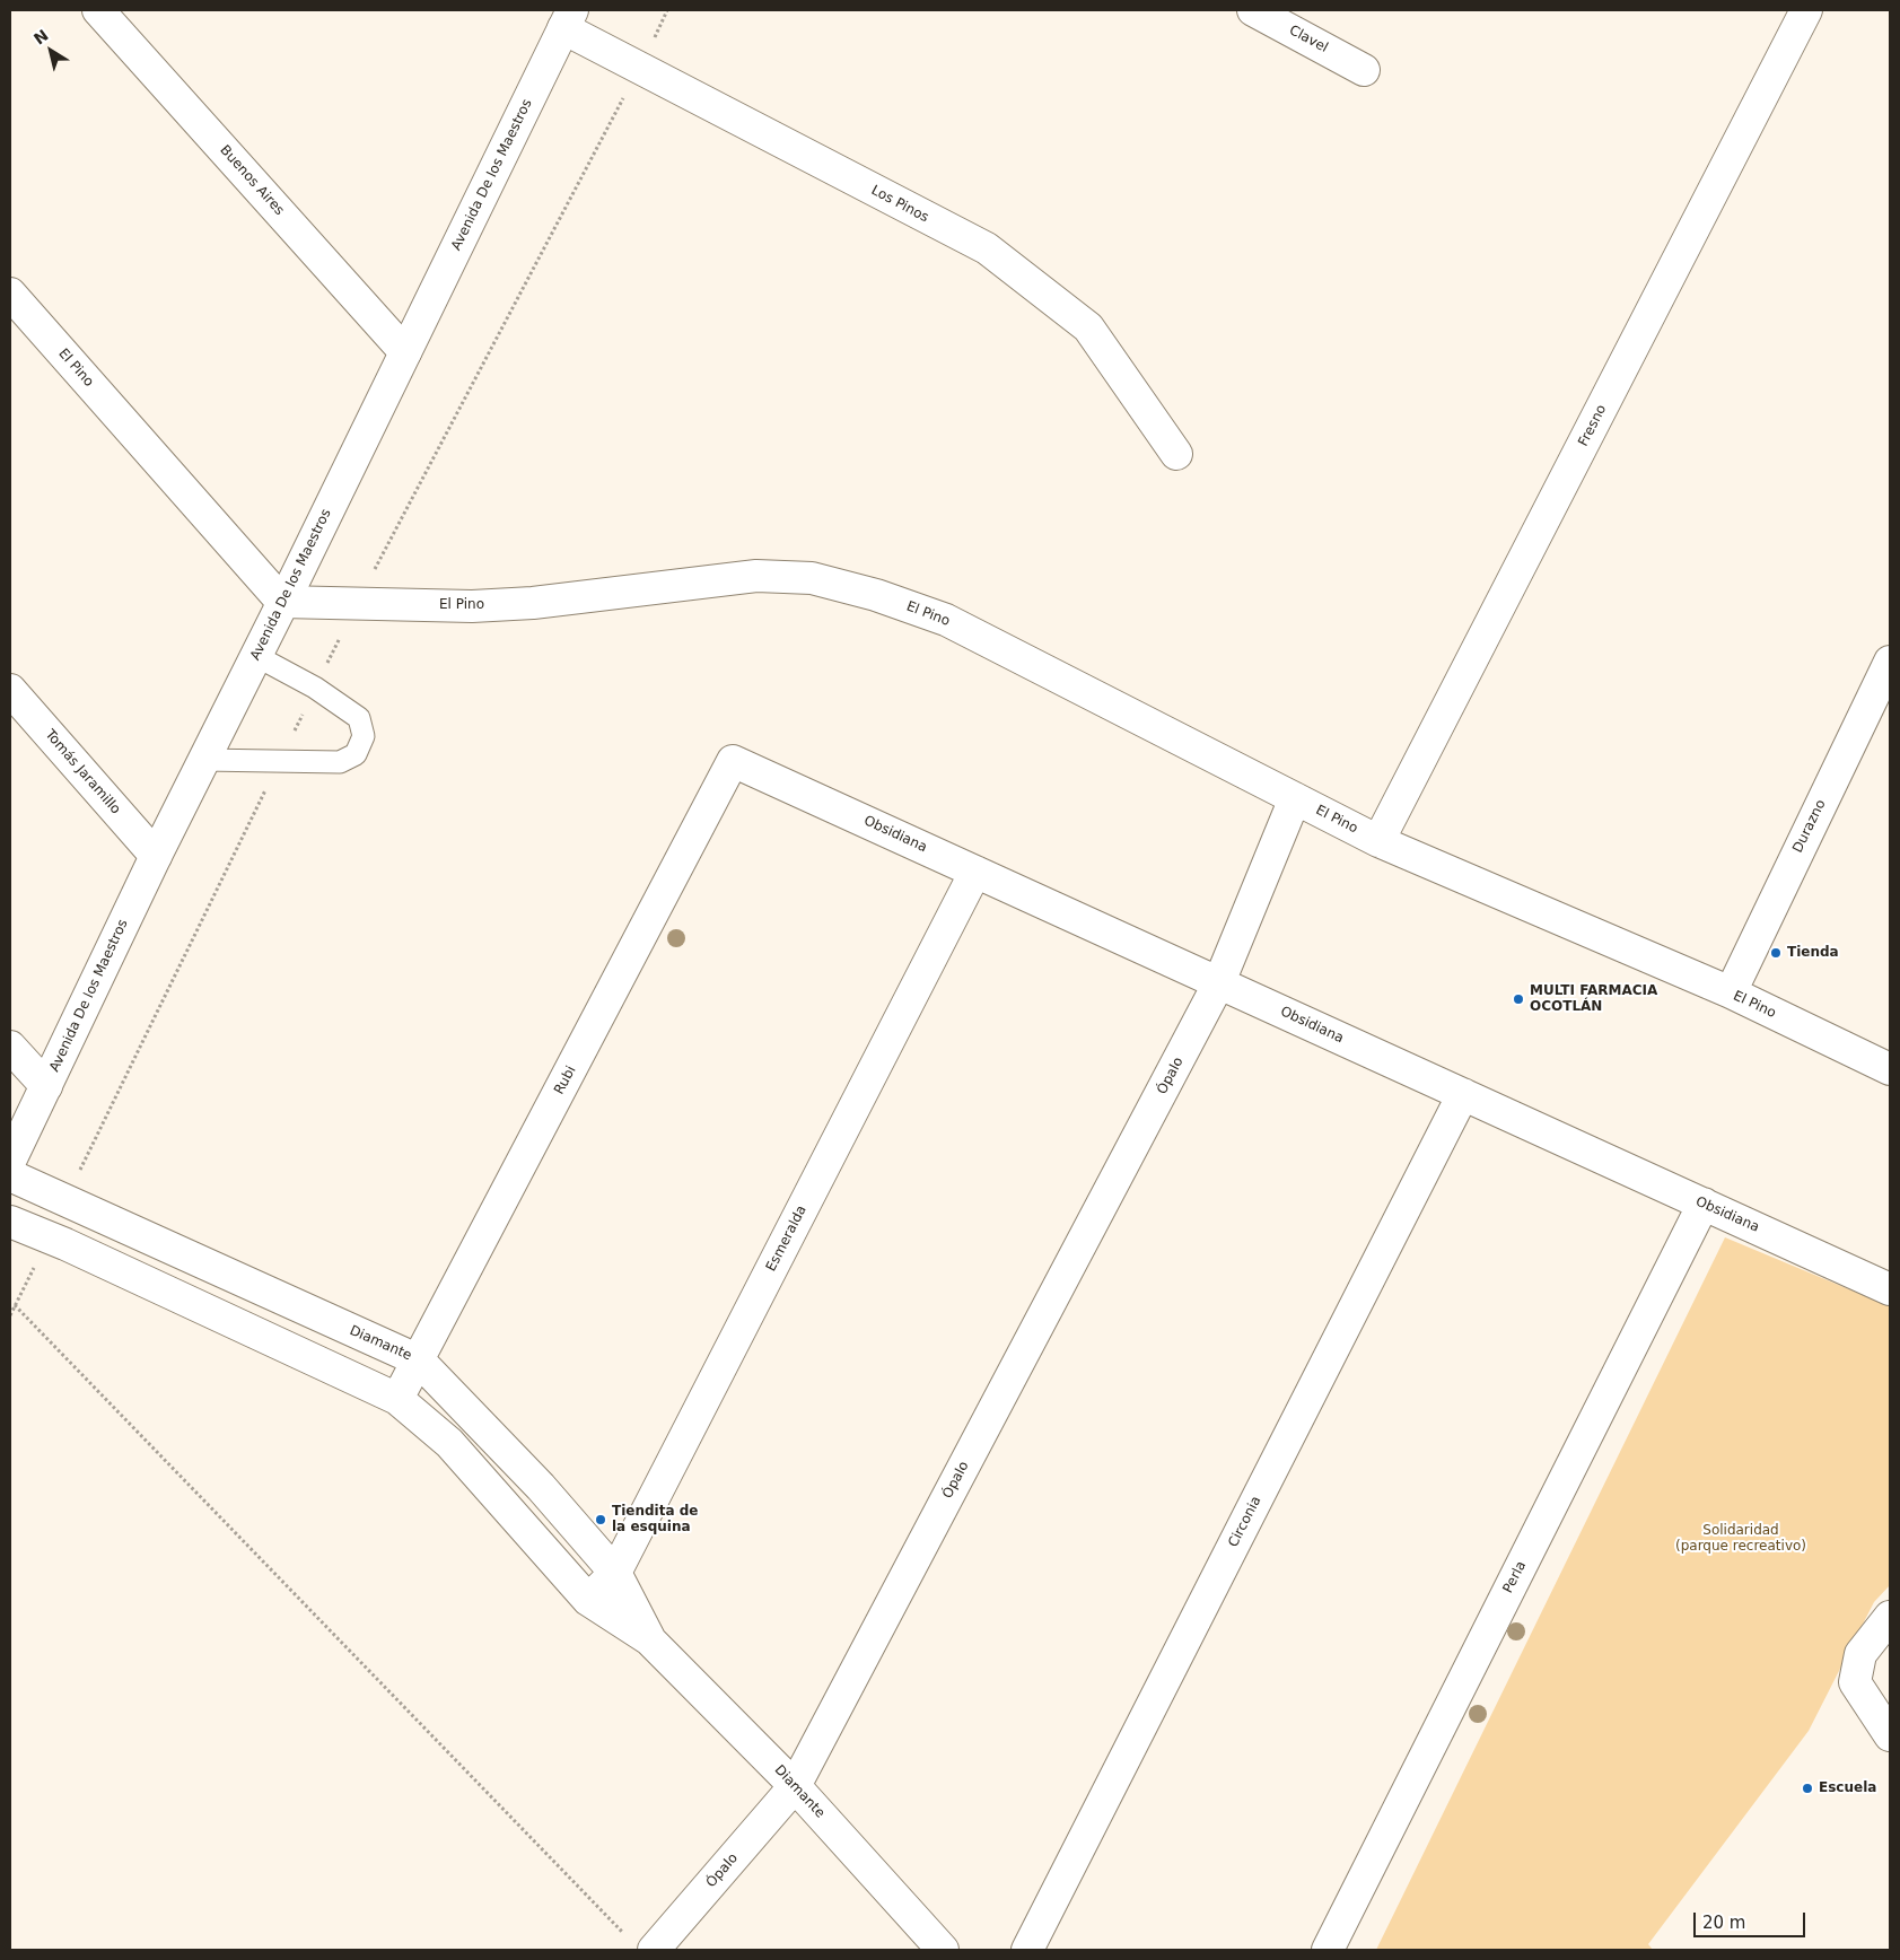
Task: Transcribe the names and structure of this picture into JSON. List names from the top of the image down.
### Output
{
  "streets": {
    "street": [
      "Clavel",
      "Avenida De los Maestros",
      "Buenos Aires",
      "Los Pinos",
      "El Pino",
      "Fresno",
      "Tomás Jaramillo",
      "Durazno",
      "Obsidiana",
      "Ópalo",
      "Rubi",
      "Esmeralda",
      "Diamante",
      "Circonia",
      "Perla"
    ]
  },
  "crossings": [
    ["Avenida De los Maestros", "Buenos Aires"],
    ["Avenida De los Maestros", "Los Pinos"],
    ["Avenida De los Maestros", "El Pino"],
    ["Avenida De los Maestros", "Tomás Jaramillo"],
    ["El Pino", "Fresno"],
    ["El Pino", "Durazno"],
    ["El Pino", "Ópalo"],
    ["Obsidiana", "Ópalo"],
    ["Obsidiana", "Rubi"],
    ["Obsidiana", "Esmeralda"],
    ["Obsidiana", "Circonia"],
    ["Obsidiana", "Perla"],
    ["Ópalo", "Diamante"],
    ["Rubi", "Diamante"],
    ["Esmeralda", "Diamante"]
  ],
  "parks": ["Solidaridad (parque recreativo)"],
  "places": [
    "Tienda",
    "MULTI FARMACIA OCOTLÁN",
    "Tiendita de la esquina",
    "Escuela"
  ],
  "scale_bar": "20 m",
  "north": "top left"
}
